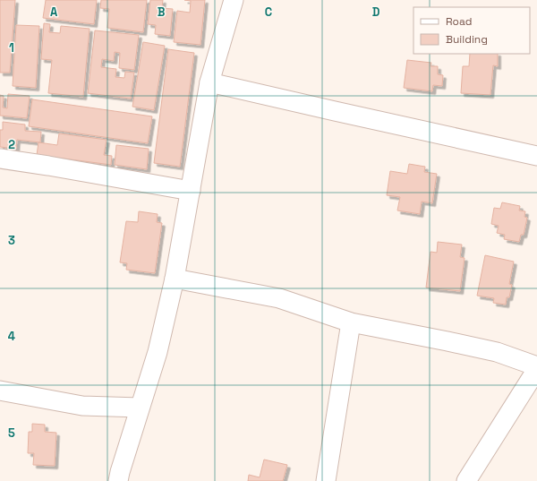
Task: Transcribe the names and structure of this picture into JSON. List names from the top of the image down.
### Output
{
  "legend": ["Road", "Building"],
  "grid": {
    "columns": [
      "A",
      "B",
      "C",
      "D"
    ],
    "rows": [
      "1",
      "2",
      "3",
      "4",
      "5"
    ]
  }
}
